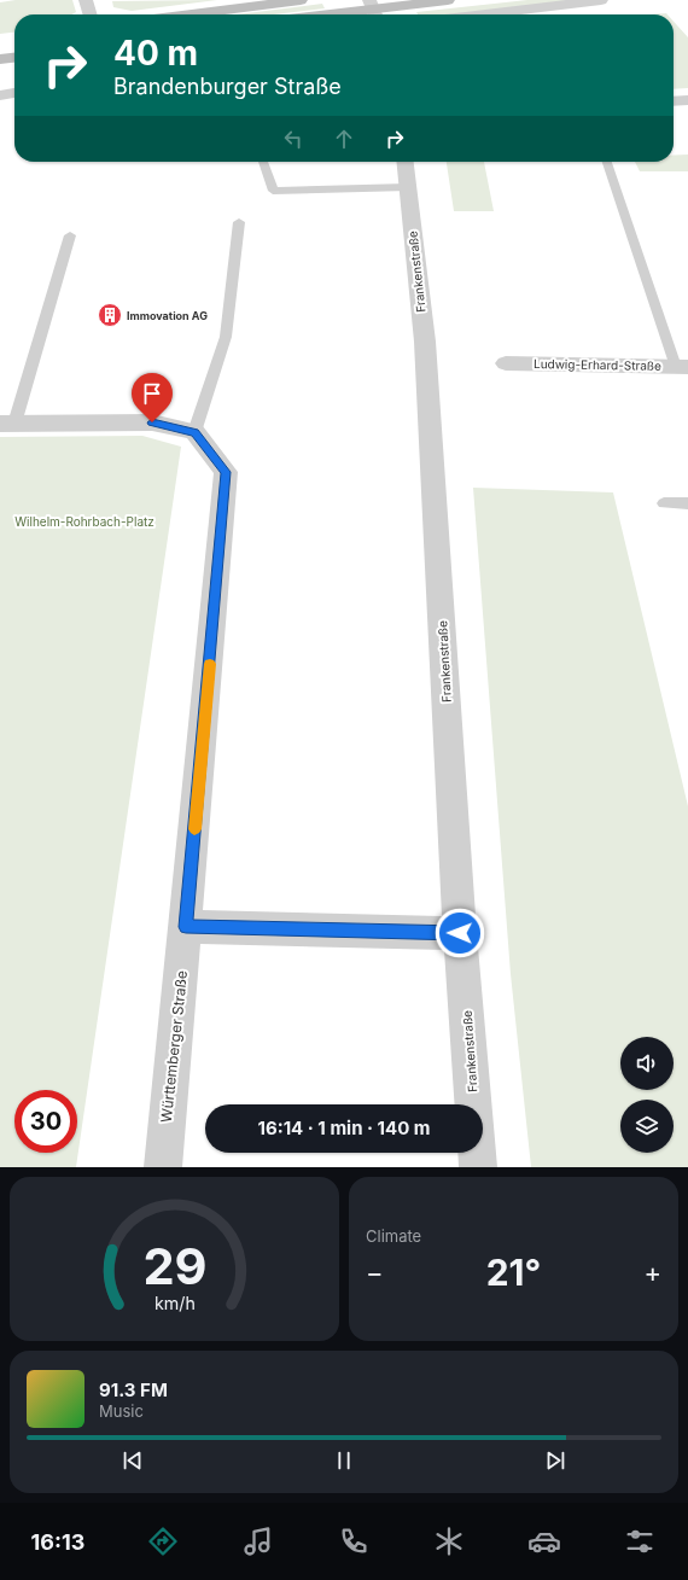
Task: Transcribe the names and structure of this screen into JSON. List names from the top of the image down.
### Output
{
  "streets": {
    "street": ["Frankenstraße", "Ludwig-Erhard-Straße", "Württemberger Straße"]
  },
  "parks": ["Wilhelm-Rohrbach-Platz"],
  "places": {
    "building": ["Immovation AG"]
  },
  "page": {
    "turn": ["40 m", "Brandenburger Straße"],
    "limit": "30",
    "trip": "16:14 · 1 min · 140 m",
    "tile": "Climate",
    "heat": ["−", "21°", "+"],
    "song": ["91.3 FM", "Music"],
    "tabs": "16:13",
    "gauge": ["29", "km/h"]
  }
}
